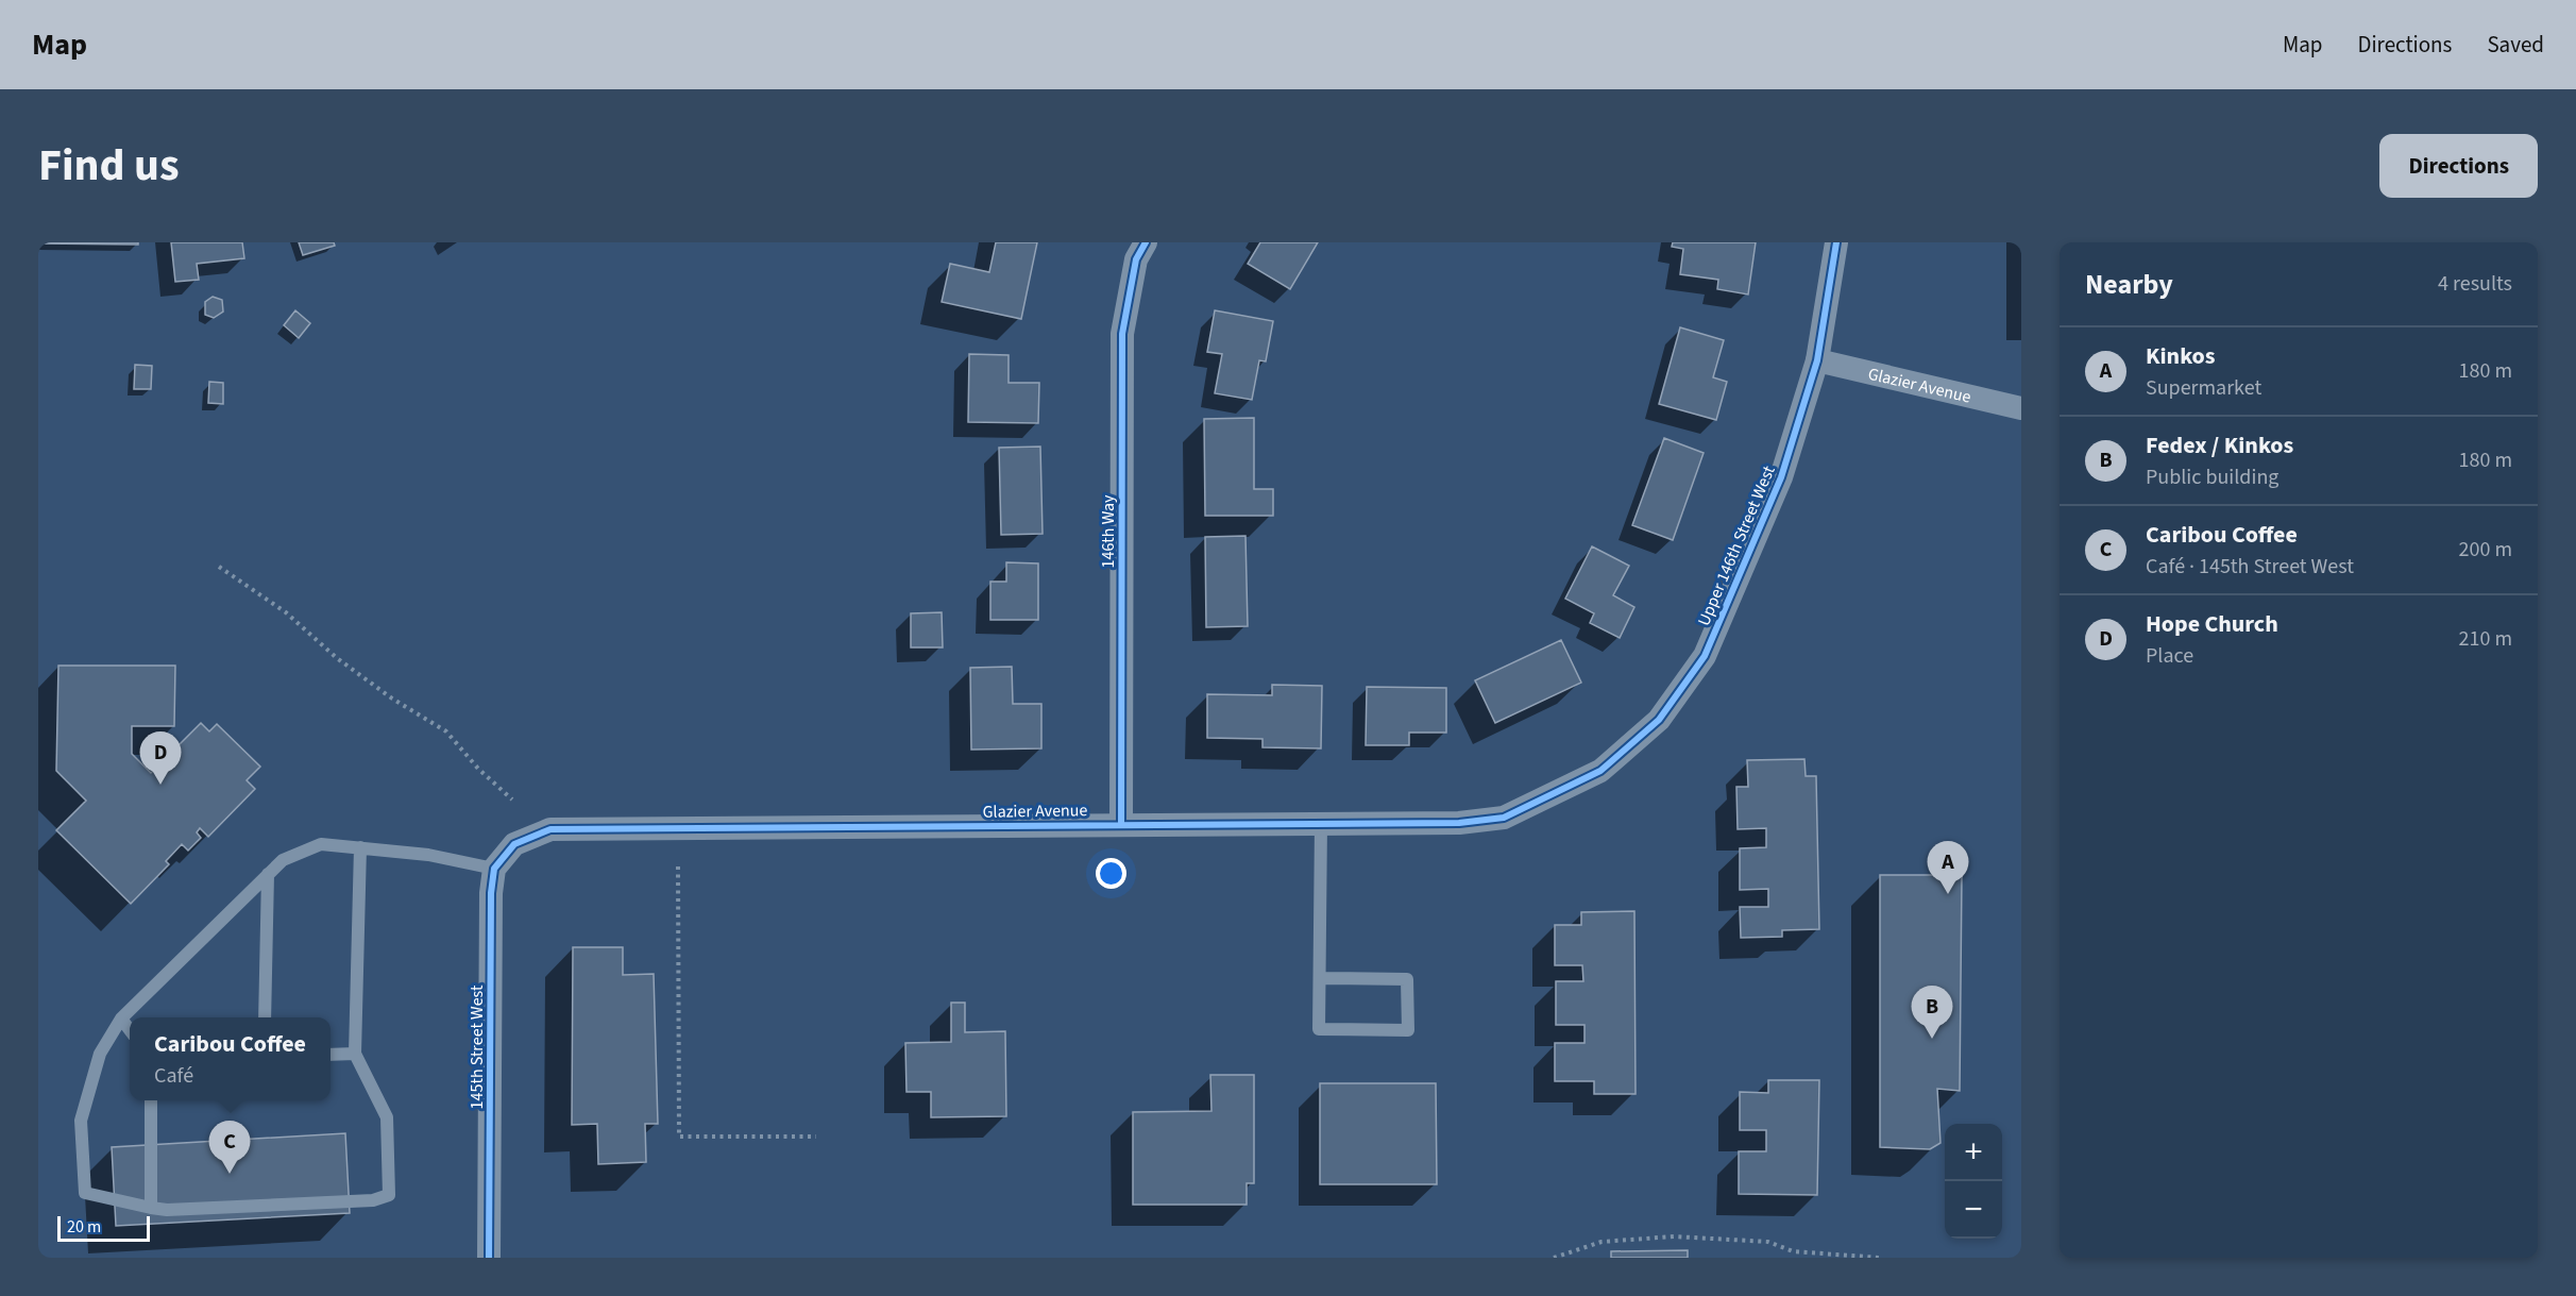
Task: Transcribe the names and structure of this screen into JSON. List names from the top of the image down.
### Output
{
  "streets": {
    "street": [
      "Glazier Avenue",
      "146th Way",
      "Upper 146th Street West",
      "145th Street West"
    ]
  },
  "crossings": [
    ["Glazier Avenue", "146th Way"],
    ["Glazier Avenue", "Upper 146th Street West"],
    ["Glazier Avenue", "145th Street West"]
  ],
  "scale_bar": "20 m",
  "page": {
    "header": "Map",
    "nav": ["Map", "Directions", "Saved"],
    "title": "Find us",
    "buttons": "Directions",
    "heading": ["Nearby", "4 results"],
    "list": [
      {
        "mark": "A",
        "name": "Kinkos",
        "note": "Supermarket",
        "value": "180 m"
      },
      {
        "mark": "B",
        "name": "Fedex / Kinkos",
        "note": "Public building",
        "value": "180 m"
      },
      {
        "mark": "C",
        "name": "Caribou Coffee",
        "note": "Café · 145th Street West",
        "value": "200 m"
      },
      {
        "mark": "D",
        "name": "Hope Church",
        "note": "Place",
        "value": "210 m"
      }
    ],
    "pins": [
      "D",
      "A",
      "B",
      "C"
    ],
    "popup": ["Caribou Coffee", "Café"],
    "map_buttons": ["+", "−"],
    "scale": "20 m"
  }
}
